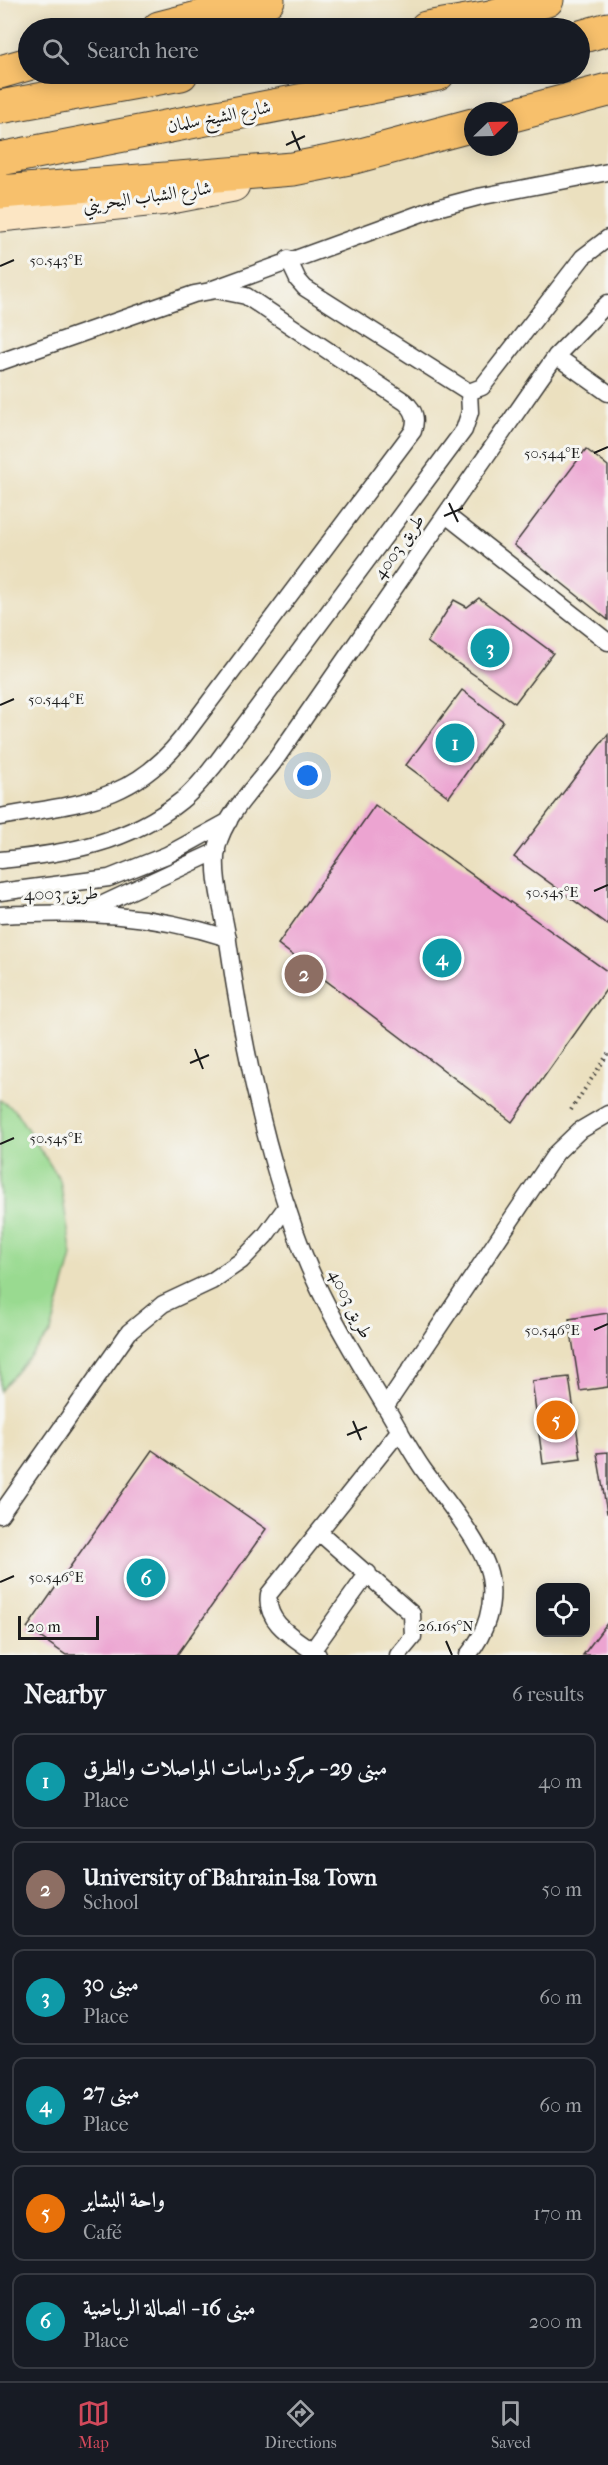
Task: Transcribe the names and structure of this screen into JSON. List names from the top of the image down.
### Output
{
  "streets": {
    "main road": ["شارع الشيخ سلمان"],
    "street": ["شارع الشباب البحريني"],
    "lane": ["طريق 4003"]
  },
  "scale_bar": "20 m",
  "north": "top right",
  "page": {
    "search": "Search here",
    "pins": [
      "3",
      "1",
      "4",
      "2",
      "5",
      "6"
    ],
    "scale": "20 m",
    "heading": ["Nearby", "6 results"],
    "list": [
      {
        "mark": "1",
        "name": "مبنى 29 - مركز دراسات المواصلات والطرق",
        "note": "Place",
        "value": "40 m"
      },
      {
        "mark": "2",
        "name": "University of Bahrain-Isa Town",
        "note": "School",
        "value": "50 m"
      },
      {
        "mark": "3",
        "name": "مبنى 30",
        "note": "Place",
        "value": "60 m"
      },
      {
        "mark": "4",
        "name": "مبنى 27",
        "note": "Place",
        "value": "60 m"
      },
      {
        "mark": "5",
        "name": "واحة البشاير",
        "note": "Café",
        "value": "170 m"
      },
      {
        "mark": "6",
        "name": "مبنى 16 - الصالة الرياضية",
        "note": "Place",
        "value": "200 m"
      }
    ],
    "nav": ["Map", "Directions", "Saved"]
  },
  "coordinates": [
    "50.543°E",
    "50.544°E",
    "50.545°E",
    "50.546°E",
    "26.165°N"
  ]
}
